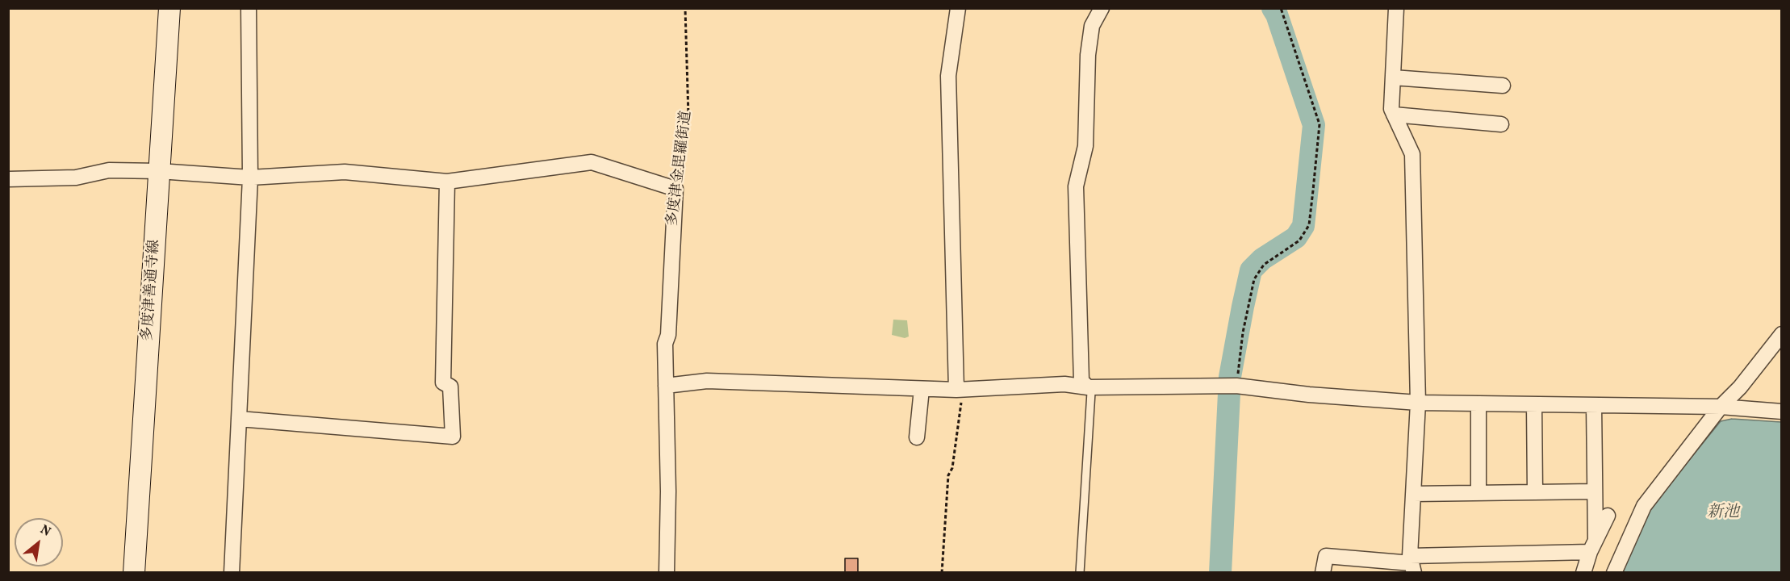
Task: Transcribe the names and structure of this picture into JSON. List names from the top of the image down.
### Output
{
  "streets": {
    "main road": ["多度津善通寺線"],
    "street": ["多度津金毘羅街道"]
  },
  "water": ["新池"],
  "north": "top right"
}
